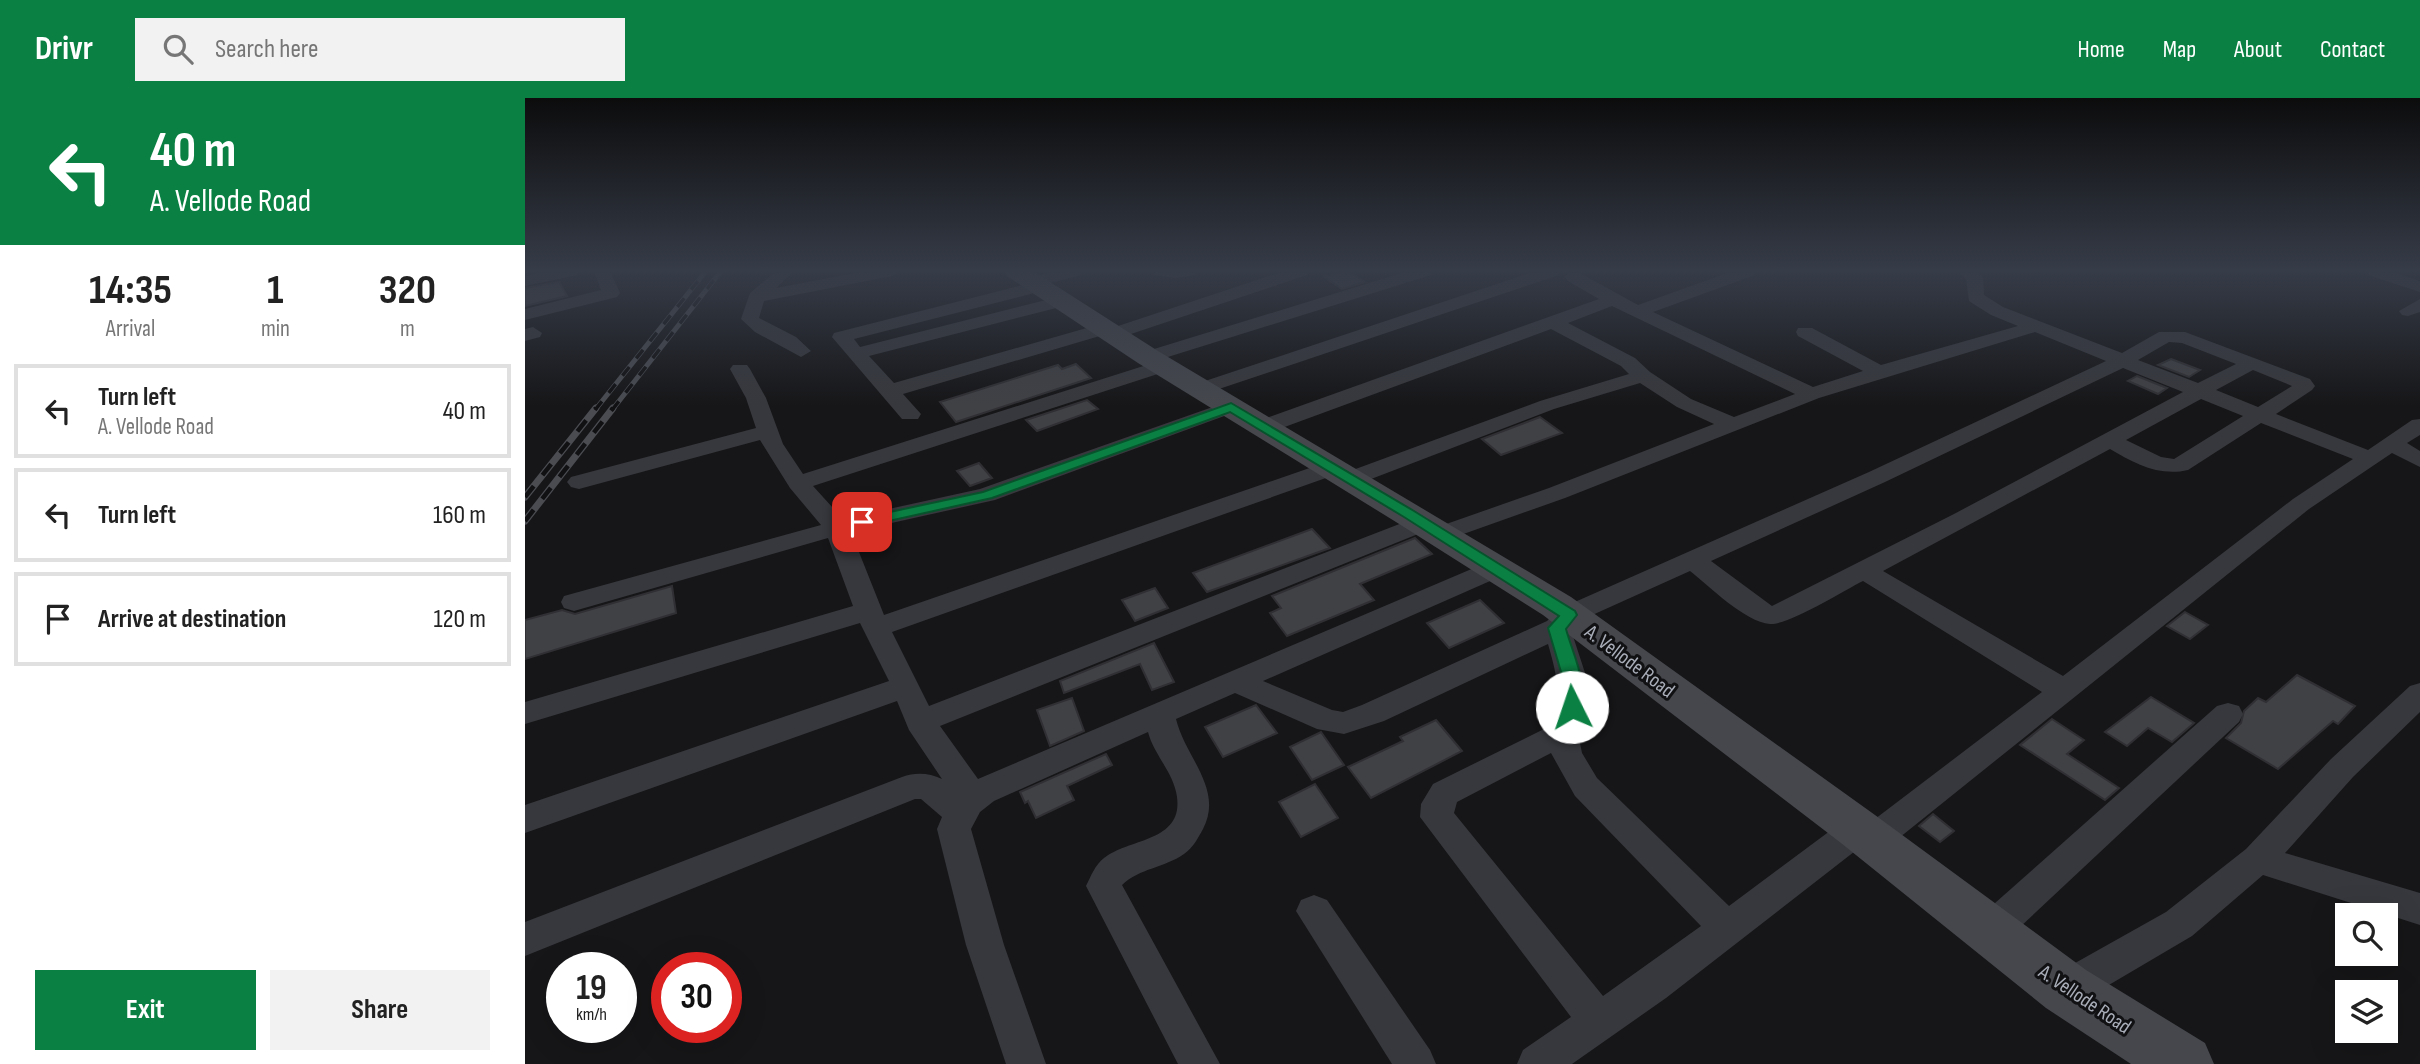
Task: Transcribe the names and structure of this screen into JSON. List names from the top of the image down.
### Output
{
  "streets": {
    "main road": ["A. Vellode Road"]
  },
  "page": {
    "header": "Drivr",
    "search": "Search here",
    "nav": [
      "Home",
      "Map",
      "About",
      "Contact"
    ],
    "turn": ["40 m", "A. Vellode Road"],
    "eta": [
      "14:35",
      "Arrival",
      "1",
      "min",
      "320",
      "m"
    ],
    "list": [
      {
        "name": "Turn left",
        "note": "A. Vellode Road",
        "value": "40 m"
      },
      {
        "name": "Turn left",
        "value": "160 m"
      },
      {
        "name": "Arrive at destination",
        "value": "120 m"
      }
    ],
    "speed": "19 km/h",
    "limit": "30",
    "buttons": ["Exit", "Share"]
  }
}
